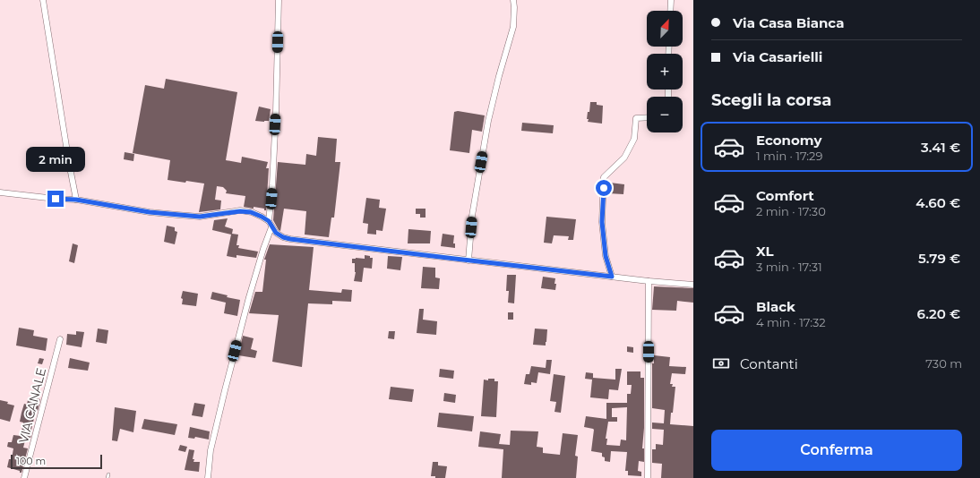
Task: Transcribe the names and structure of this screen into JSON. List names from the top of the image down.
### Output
{
  "streets": {
    "street": ["VIA CANALE"]
  },
  "scale_bar": "100 m",
  "north": "top right",
  "page": {
    "banner": ["Via Casa Bianca", "Via Casarielli"],
    "map_buttons": ["+", "−"],
    "heading": "Scegli la corsa",
    "list": [
      {
        "name": "Economy",
        "note": "1 min · 17:29",
        "value": "3.41 €"
      },
      {
        "name": "Comfort",
        "note": "2 min · 17:30",
        "value": "4.60 €"
      },
      {
        "name": "XL",
        "note": "3 min · 17:31",
        "value": "5.79 €"
      },
      {
        "name": "Black",
        "note": "4 min · 17:32",
        "value": "6.20 €"
      }
    ],
    "bubble": "2 min",
    "pay": ["Contanti", "730 m"],
    "buttons": "Conferma",
    "scale": "100 m"
  }
}
